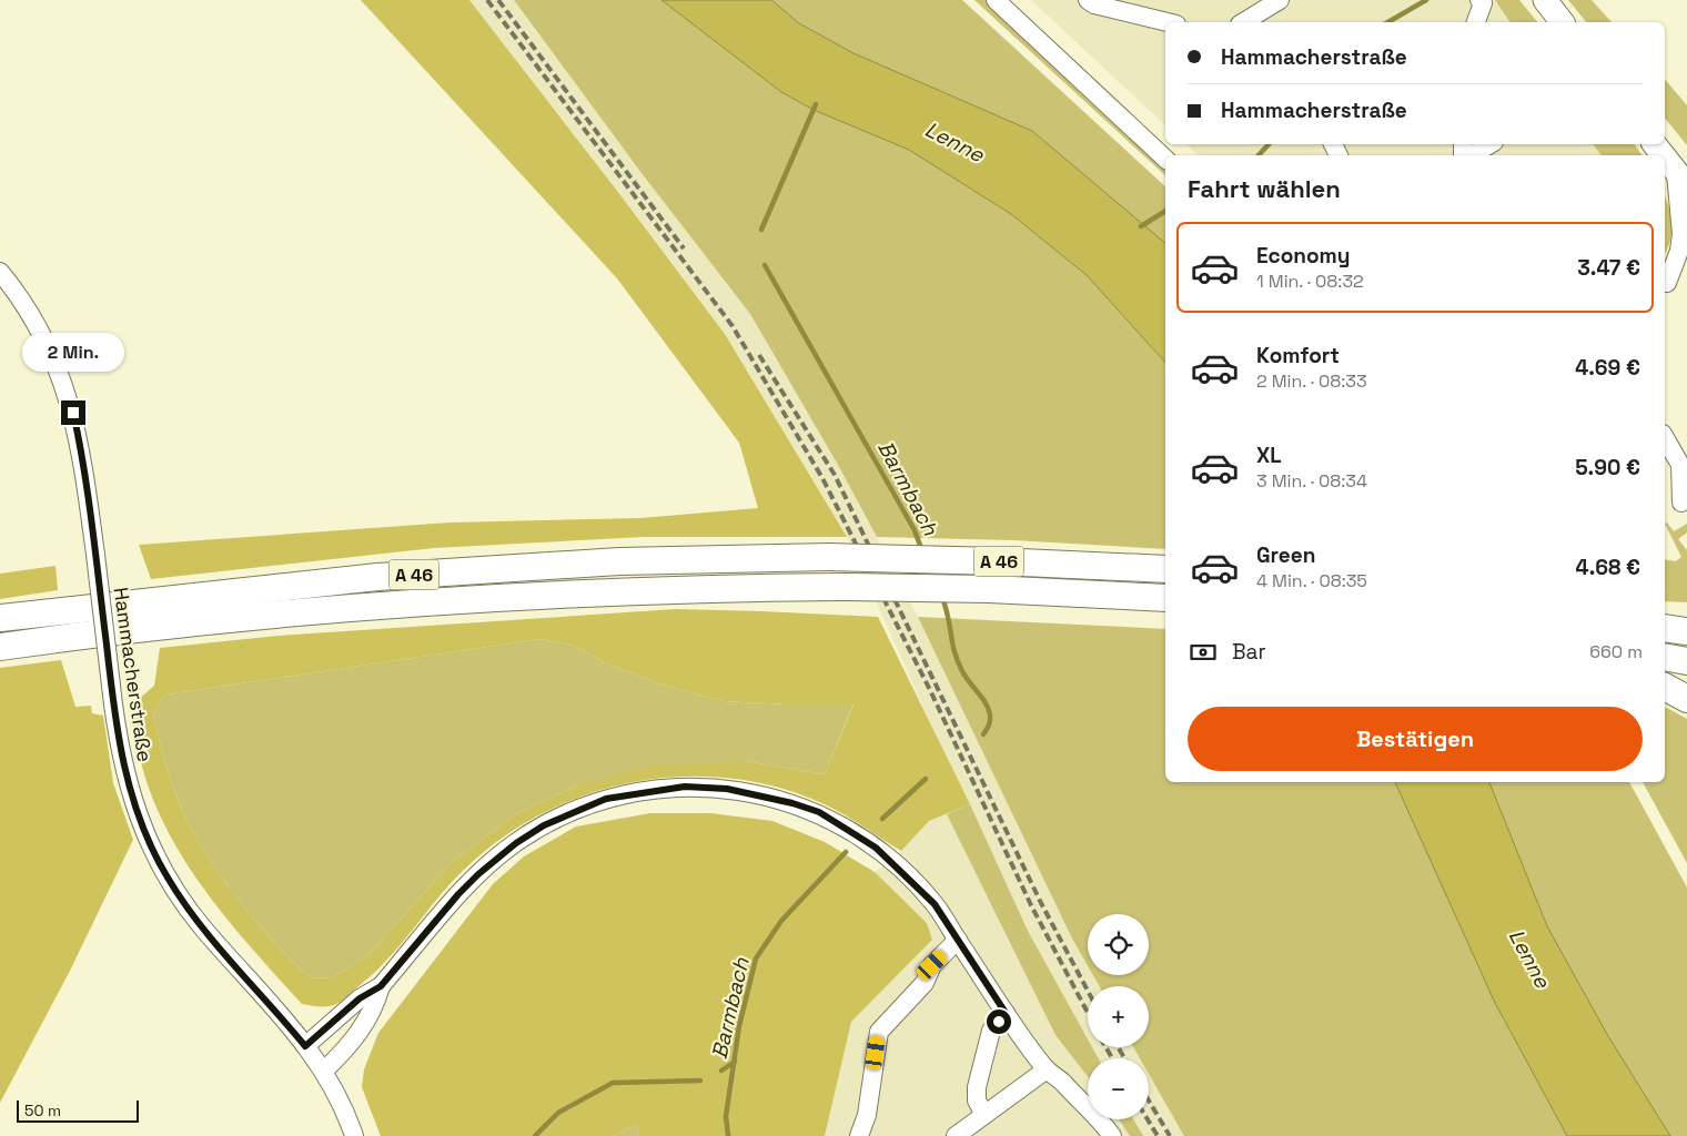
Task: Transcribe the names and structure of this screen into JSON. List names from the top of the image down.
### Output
{
  "streets": {
    "highway": ["A 46"],
    "street": ["Hammacherstraße"]
  },
  "water": ["Lenne", "Barmbach"],
  "scale_bar": "50 m",
  "page": {
    "banner": ["Hammacherstraße", "Hammacherstraße"],
    "heading": "Fahrt wählen",
    "list": [
      {
        "name": "Economy",
        "note": "1 Min. · 08:32",
        "value": "3.47 €"
      },
      {
        "name": "Komfort",
        "note": "2 Min. · 08:33",
        "value": "4.69 €"
      },
      {
        "name": "XL",
        "note": "3 Min. · 08:34",
        "value": "5.90 €"
      },
      {
        "name": "Green",
        "note": "4 Min. · 08:35",
        "value": "4.68 €"
      }
    ],
    "bubble": "2 Min.",
    "pay": ["Bar", "660 m"],
    "buttons": "Bestätigen",
    "map_buttons": ["+", "−"],
    "scale": "50 m"
  }
}
